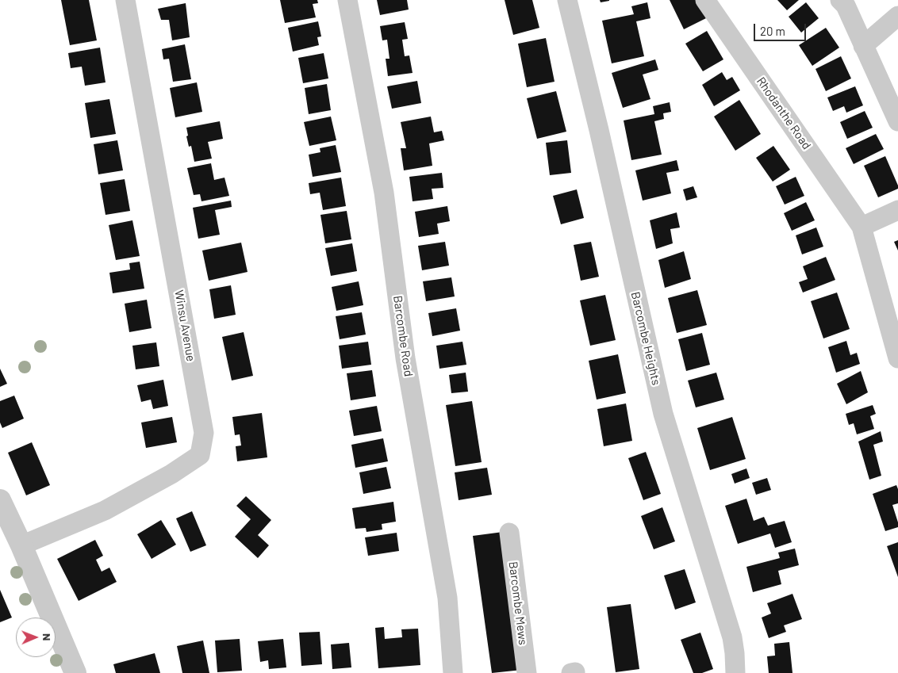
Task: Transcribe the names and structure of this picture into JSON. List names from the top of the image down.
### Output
{
  "streets": {
    "street": [
      "Rhodanthe Road",
      "Winsu Avenue",
      "Barcombe Road",
      "Barcombe Heights",
      "Barcombe Mews"
    ]
  },
  "scale_bar": "20 m",
  "north": "right"
}
